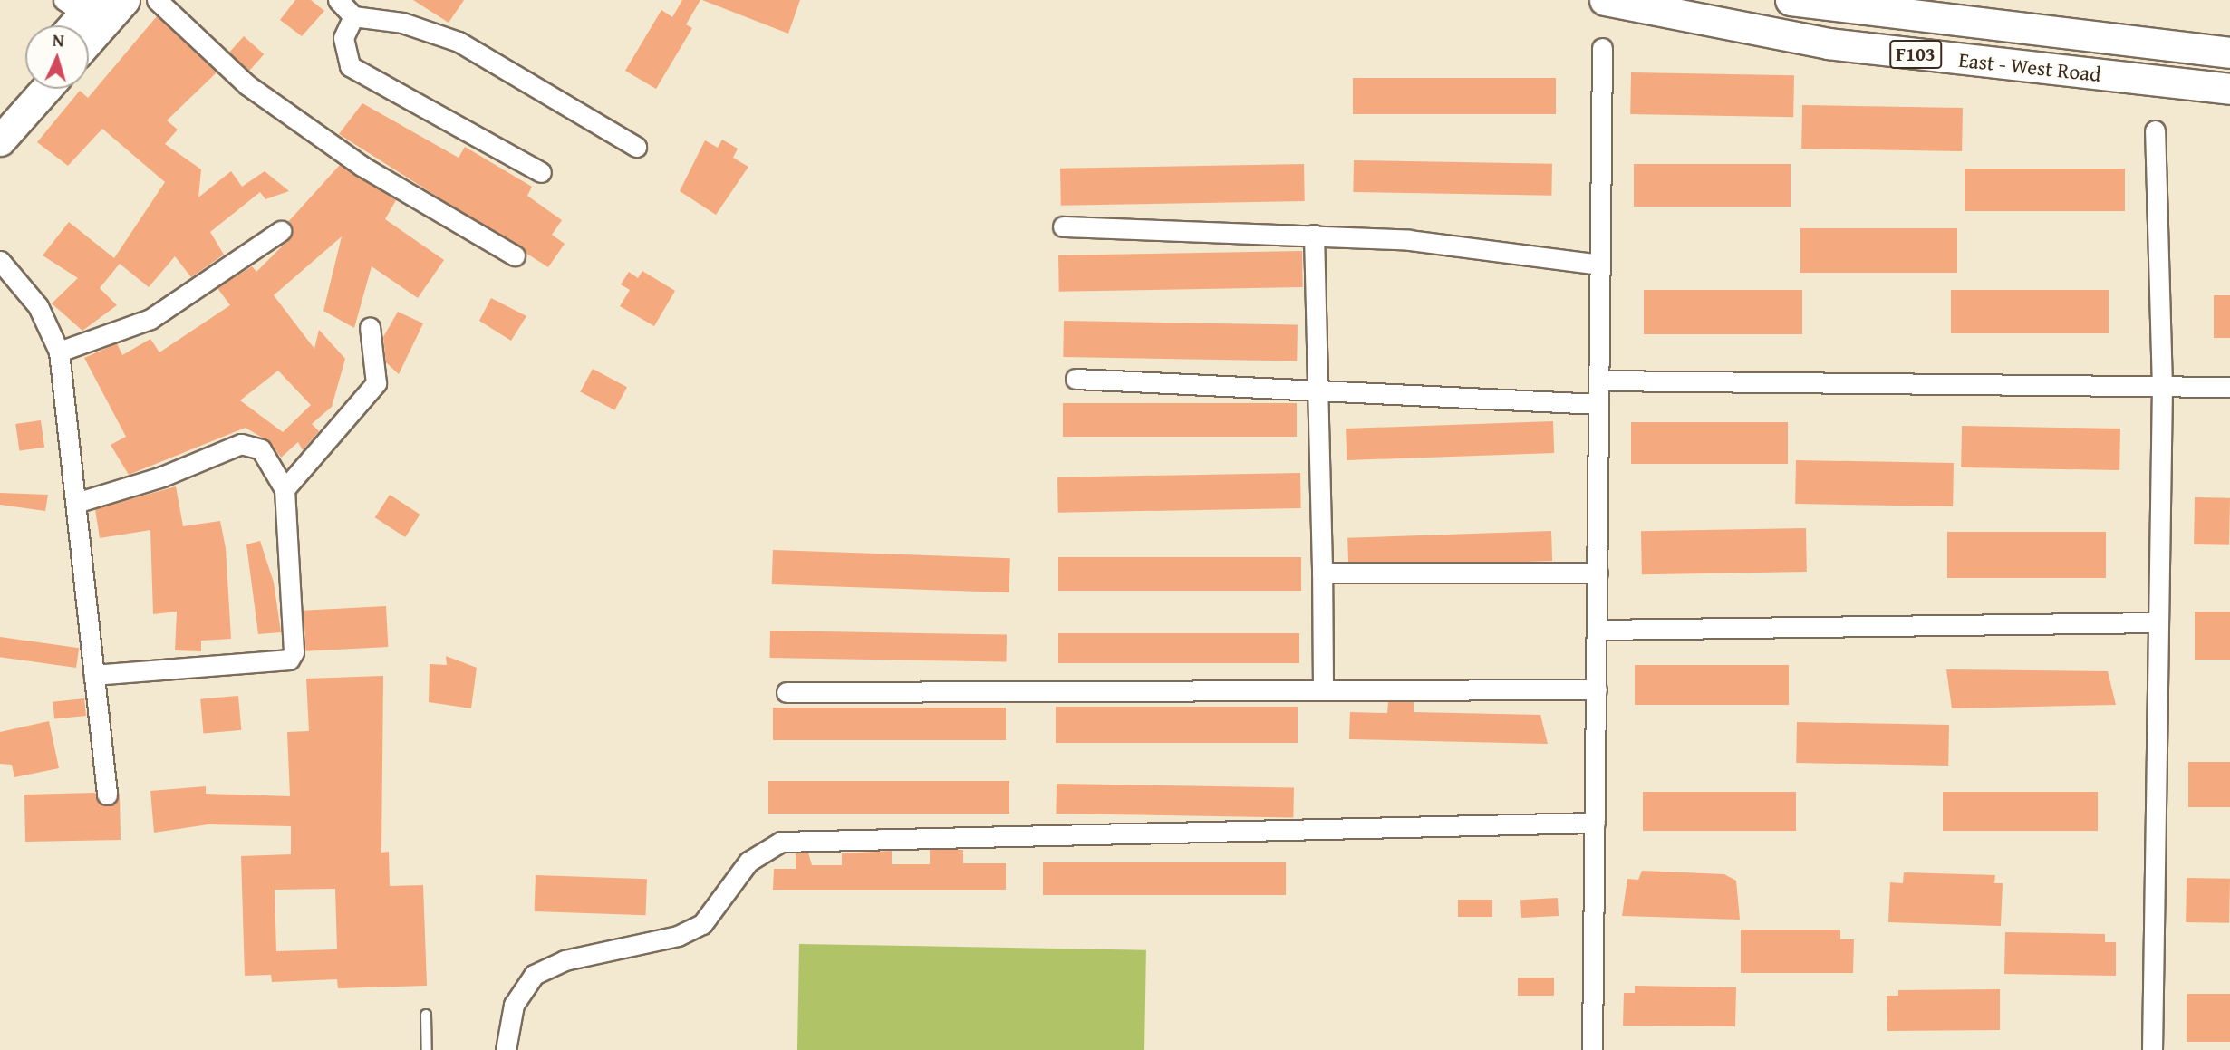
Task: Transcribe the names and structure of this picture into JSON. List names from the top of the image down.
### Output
{
  "streets": {
    "main road": ["F103", "East - West Road"]
  },
  "north": "top"
}
